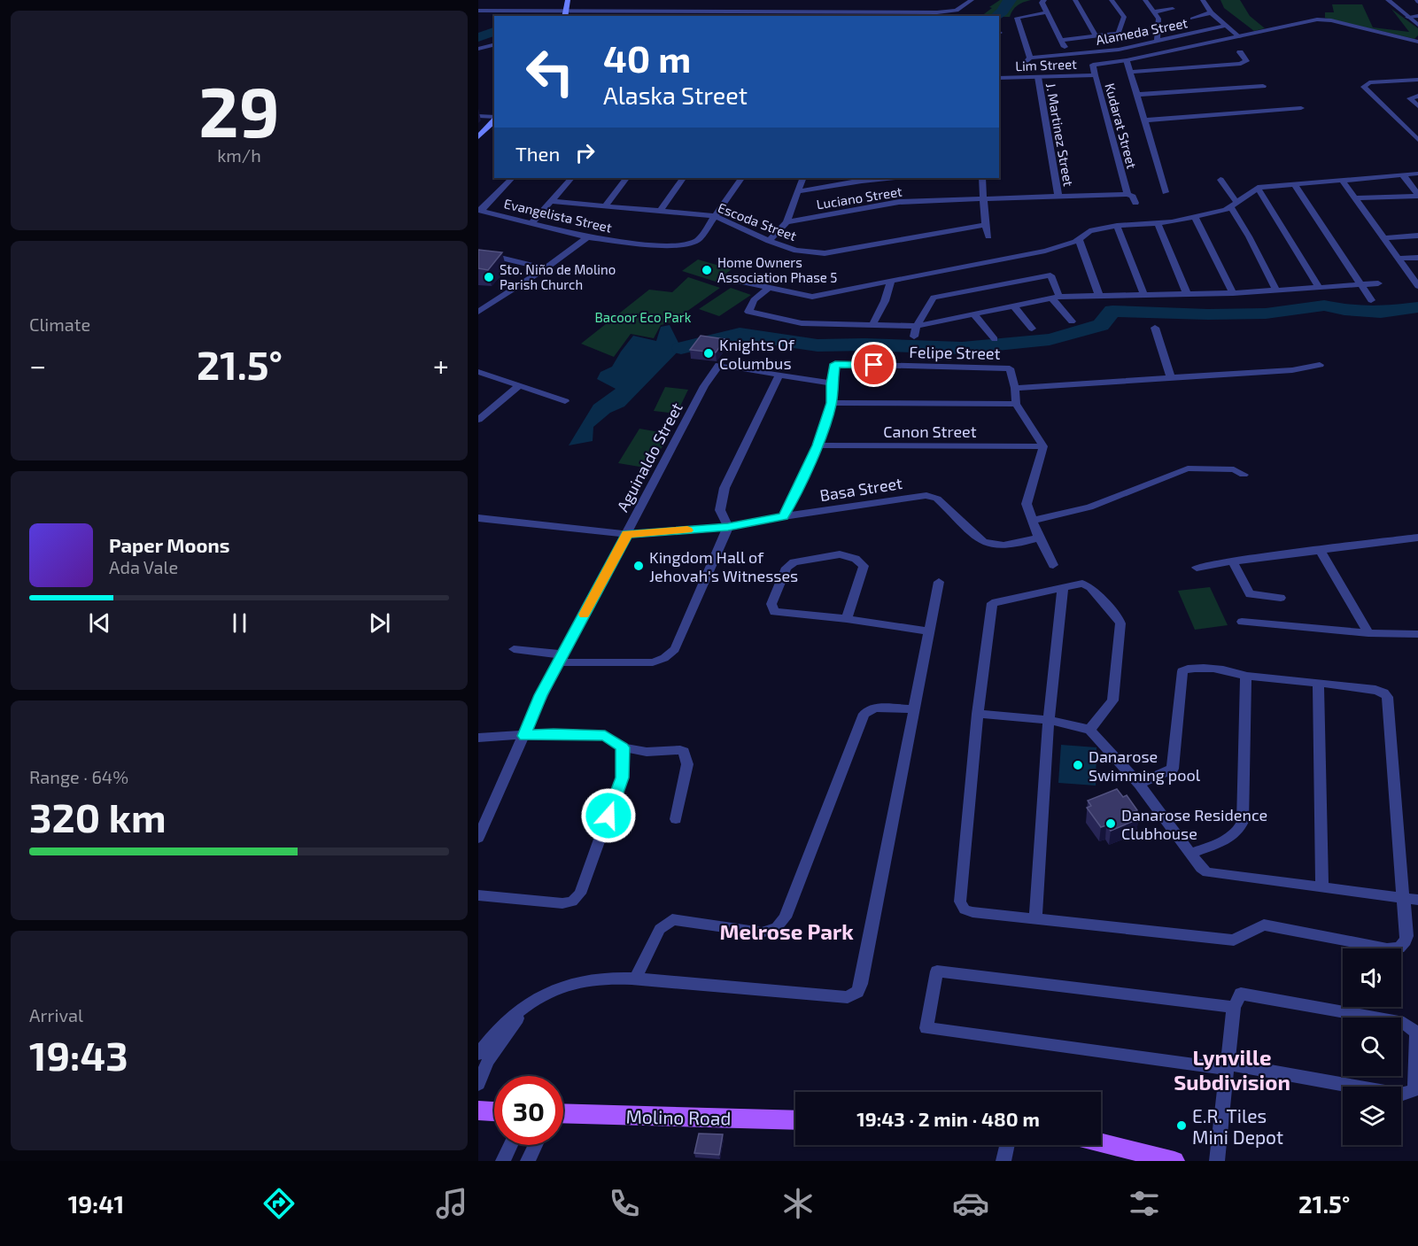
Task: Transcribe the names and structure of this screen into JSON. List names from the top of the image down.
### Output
{
  "streets": {
    "main road": ["Molino Road"],
    "street": [
      "Alameda Street",
      "Lim Street",
      "Kudarat Street",
      "J. Martinez Street",
      "Luciano Street",
      "Evangelista Street",
      "Escoda Street",
      "Felipe Street",
      "Canon Street",
      "Aguinaldo Street",
      "Basa Street"
    ]
  },
  "crossings": [
    ["Lim Street", "Kudarat Street"],
    ["Lim Street", "J. Martinez Street"],
    ["Kudarat Street", "Luciano Street"],
    ["J. Martinez Street", "Luciano Street"],
    ["Evangelista Street", "Escoda Street"],
    ["Aguinaldo Street", "Basa Street"]
  ],
  "districts": ["Melrose Park", "Lynville Subdivision"],
  "parks": ["Bacoor Eco Park"],
  "places": [
    "Home Owners Association Phase 5",
    "Sto. Niño de Molino Parish Church",
    "Knights Of Columbus",
    "Kingdom Hall of Jehovah's Witnesses",
    "Danarose Swimming pool",
    "Danarose Residence Clubhouse",
    "E.R. Tiles Mini Depot"
  ],
  "page": {
    "tile": [
      ["29", "km/h"],
      "Climate",
      ["Range · 64%", "320 km"],
      ["Arrival", "19:43"]
    ],
    "turn": ["40 m", "Alaska Street"],
    "then": "Then",
    "heat": ["−", "21.5°", "+"],
    "song": ["Paper Moons", "Ada Vale"],
    "limit": "30",
    "trip": "19:43 · 2 min · 480 m",
    "tabs": ["19:41", "21.5°"]
  }
}
